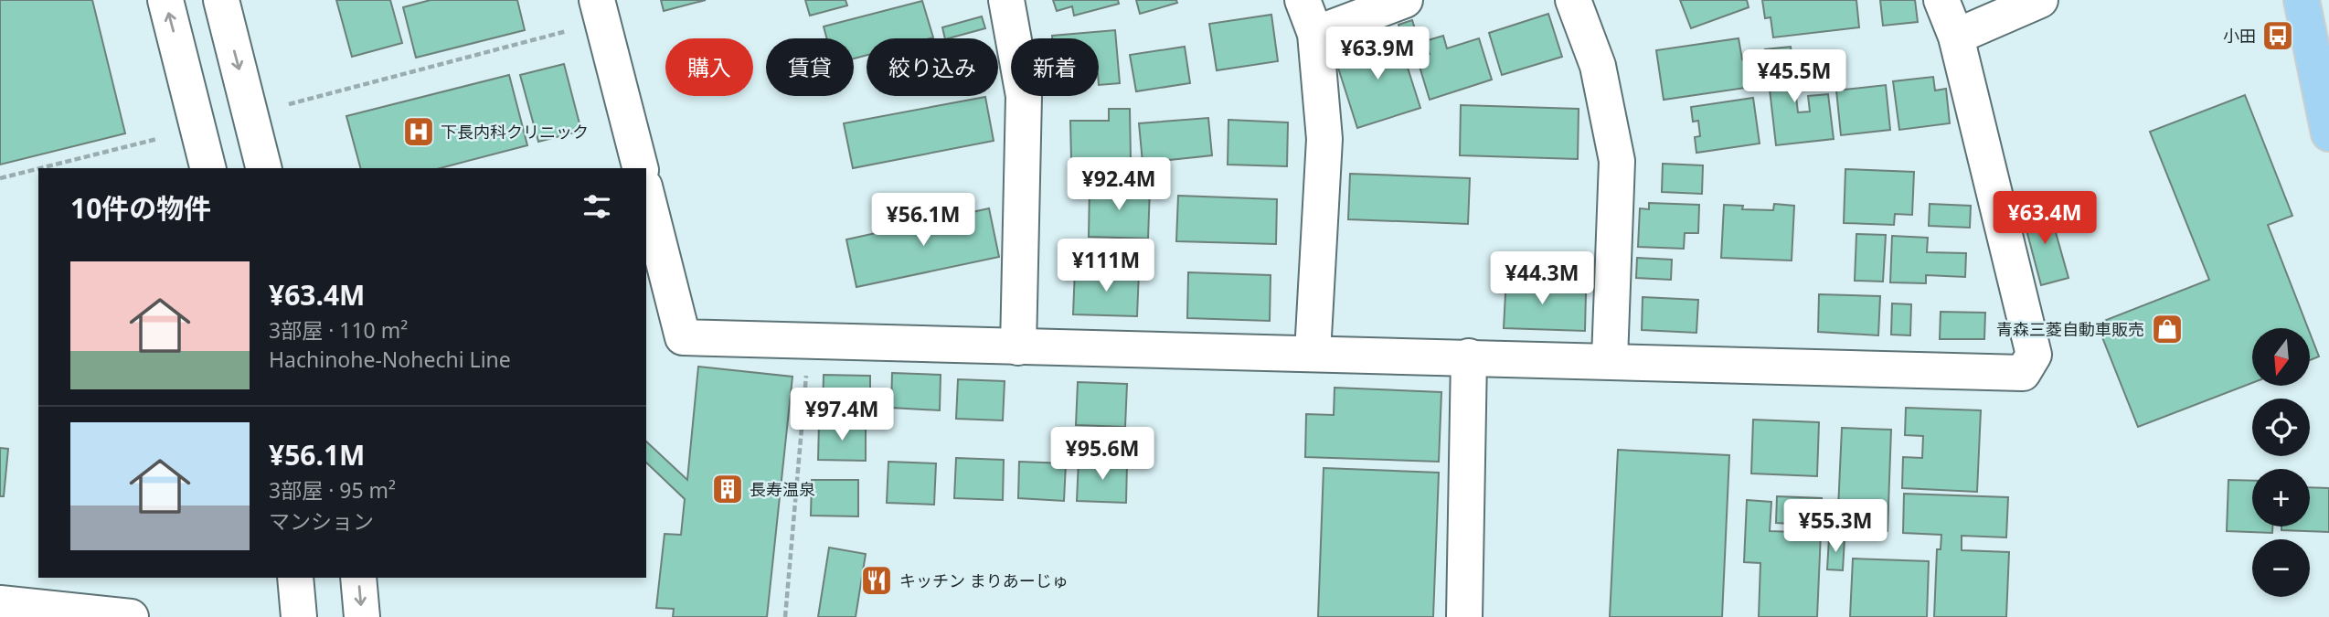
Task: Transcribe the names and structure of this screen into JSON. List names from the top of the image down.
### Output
{
  "places": {
    "bus stop": ["小田"],
    "hospital": ["下長内科クリニック"],
    "shop": ["青森三菱自動車販売"],
    "building": ["長寿温泉"],
    "restaurant": ["キッチン まりあーじゅ"]
  },
  "north": "bottom",
  "page": {
    "price": [
      "¥63.9M",
      "¥45.5M",
      "¥92.4M",
      "¥63.4M",
      "¥56.1M",
      "¥111M",
      "¥44.3M",
      "¥97.4M",
      "¥95.6M",
      "¥55.3M"
    ],
    "chip": [
      "購入",
      "賃貸",
      "絞り込み",
      "新着"
    ],
    "heading": "10件の物件",
    "list": [
      {
        "name": "¥63.4M",
        "note": "3部屋 · 110 m² · Hachinohe-Nohechi Line"
      },
      {
        "name": "¥56.1M",
        "note": "3部屋 · 95 m² · マンション"
      }
    ],
    "map_buttons": ["+", "−"]
  }
}
